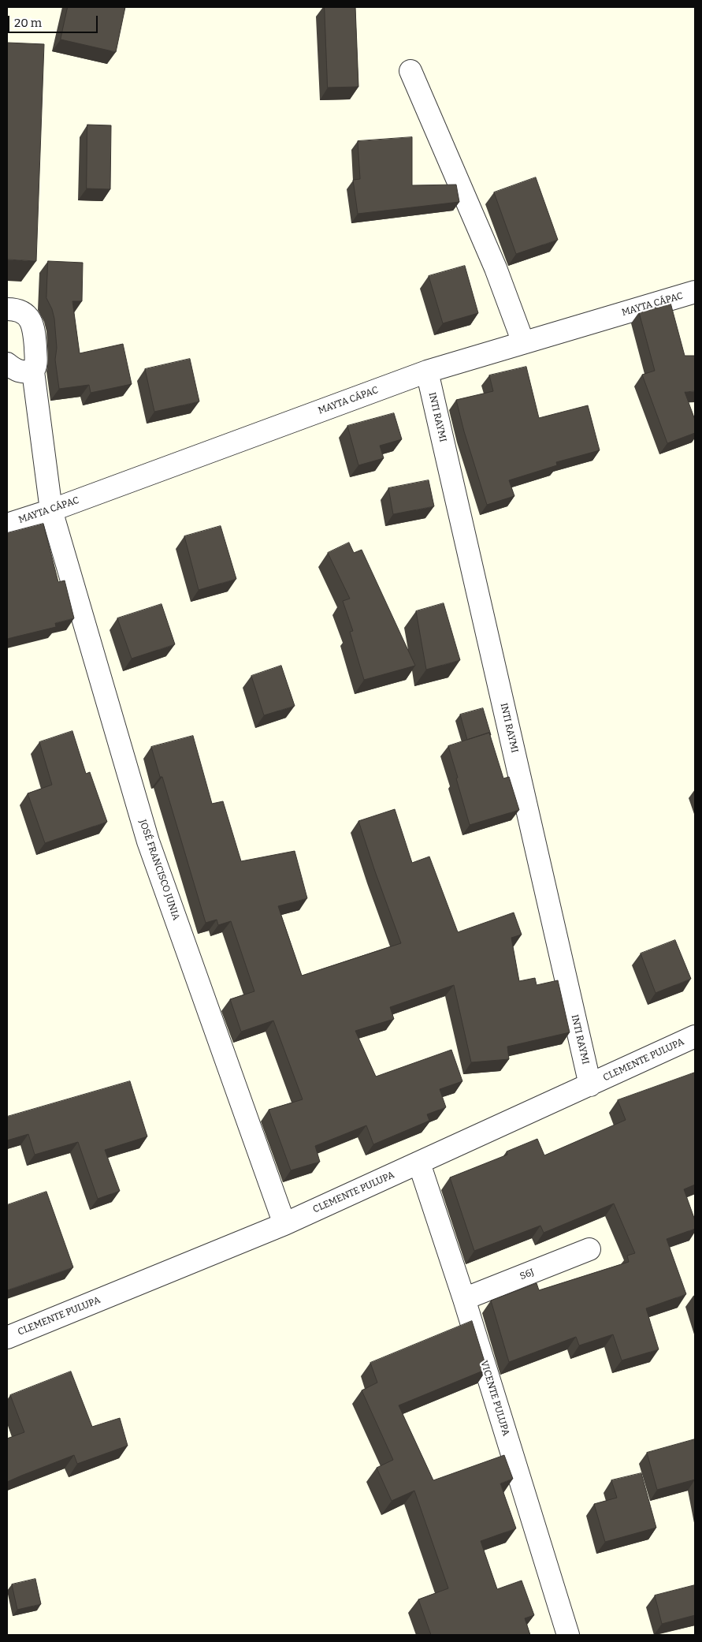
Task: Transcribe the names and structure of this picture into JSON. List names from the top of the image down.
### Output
{
  "streets": {
    "street": [
      "MAYTA CÁPAC",
      "INTI RAYMI",
      "JOSÉ FRANCISCO JUNIA",
      "CLEMENTE PULUPA",
      "S6J",
      "VICENTE PULUPA"
    ]
  },
  "crossings": [
    ["MAYTA CÁPAC", "INTI RAYMI"],
    ["MAYTA CÁPAC", "JOSÉ FRANCISCO JUNIA"],
    ["INTI RAYMI", "CLEMENTE PULUPA"],
    ["JOSÉ FRANCISCO JUNIA", "CLEMENTE PULUPA"],
    ["CLEMENTE PULUPA", "VICENTE PULUPA"],
    ["S6J", "VICENTE PULUPA"]
  ],
  "scale_bar": "20 m"
}
